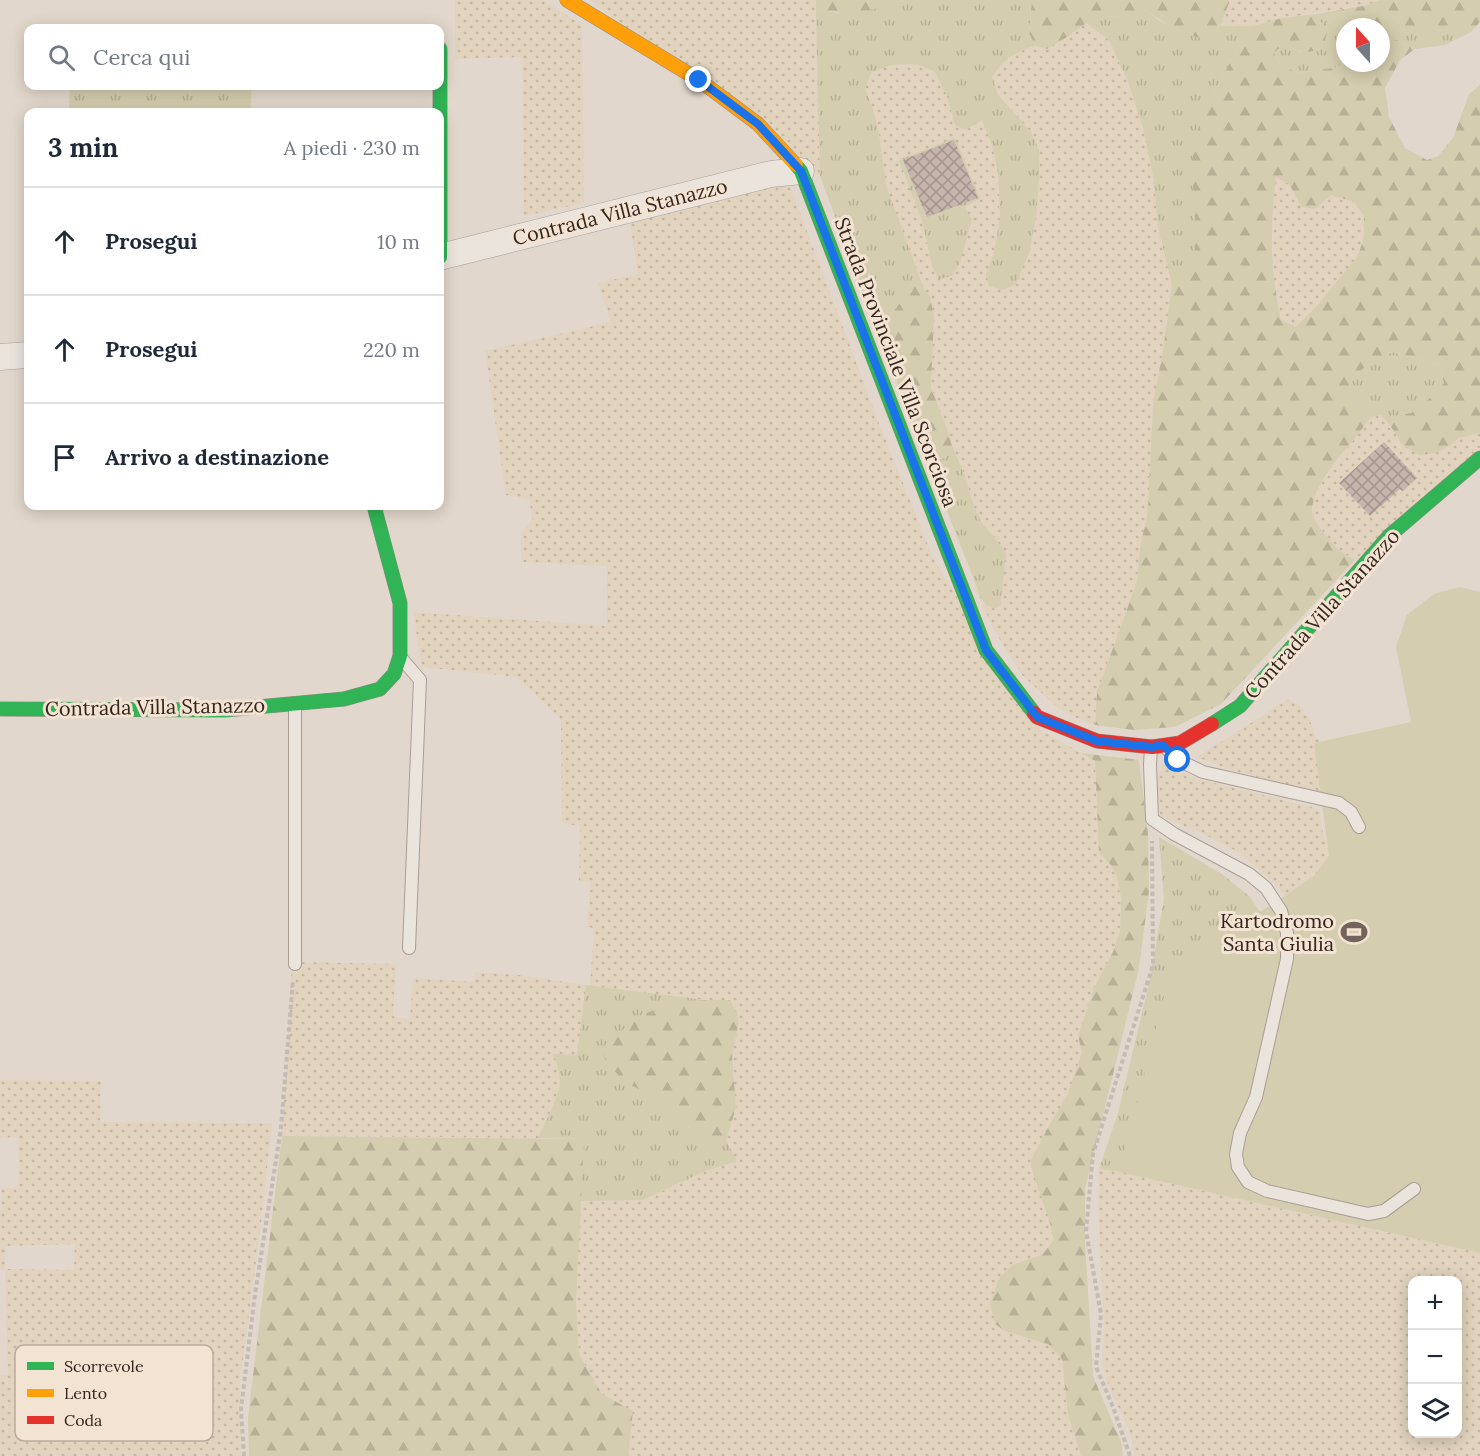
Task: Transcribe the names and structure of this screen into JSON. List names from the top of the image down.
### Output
{
  "streets": {
    "street": ["Contrada Villa Stanazzo", "Strada Provinciale Villa Scorciosa"]
  },
  "crossings": [
    ["Contrada Villa Stanazzo", "Strada Provinciale Villa Scorciosa"]
  ],
  "places": {
    "sports": ["Kartodromo Santa Giulia"]
  },
  "legend": ["Scorrevole", "Lento", "Coda"],
  "north": "top",
  "page": {
    "search": "Cerca qui",
    "heading": ["3 min", "A piedi · 230 m"],
    "list": [
      ["Prosegui", "10 m"],
      ["Prosegui", "220 m"],
      "Arrivo a destinazione"
    ],
    "map_buttons": ["+", "−"]
  }
}
